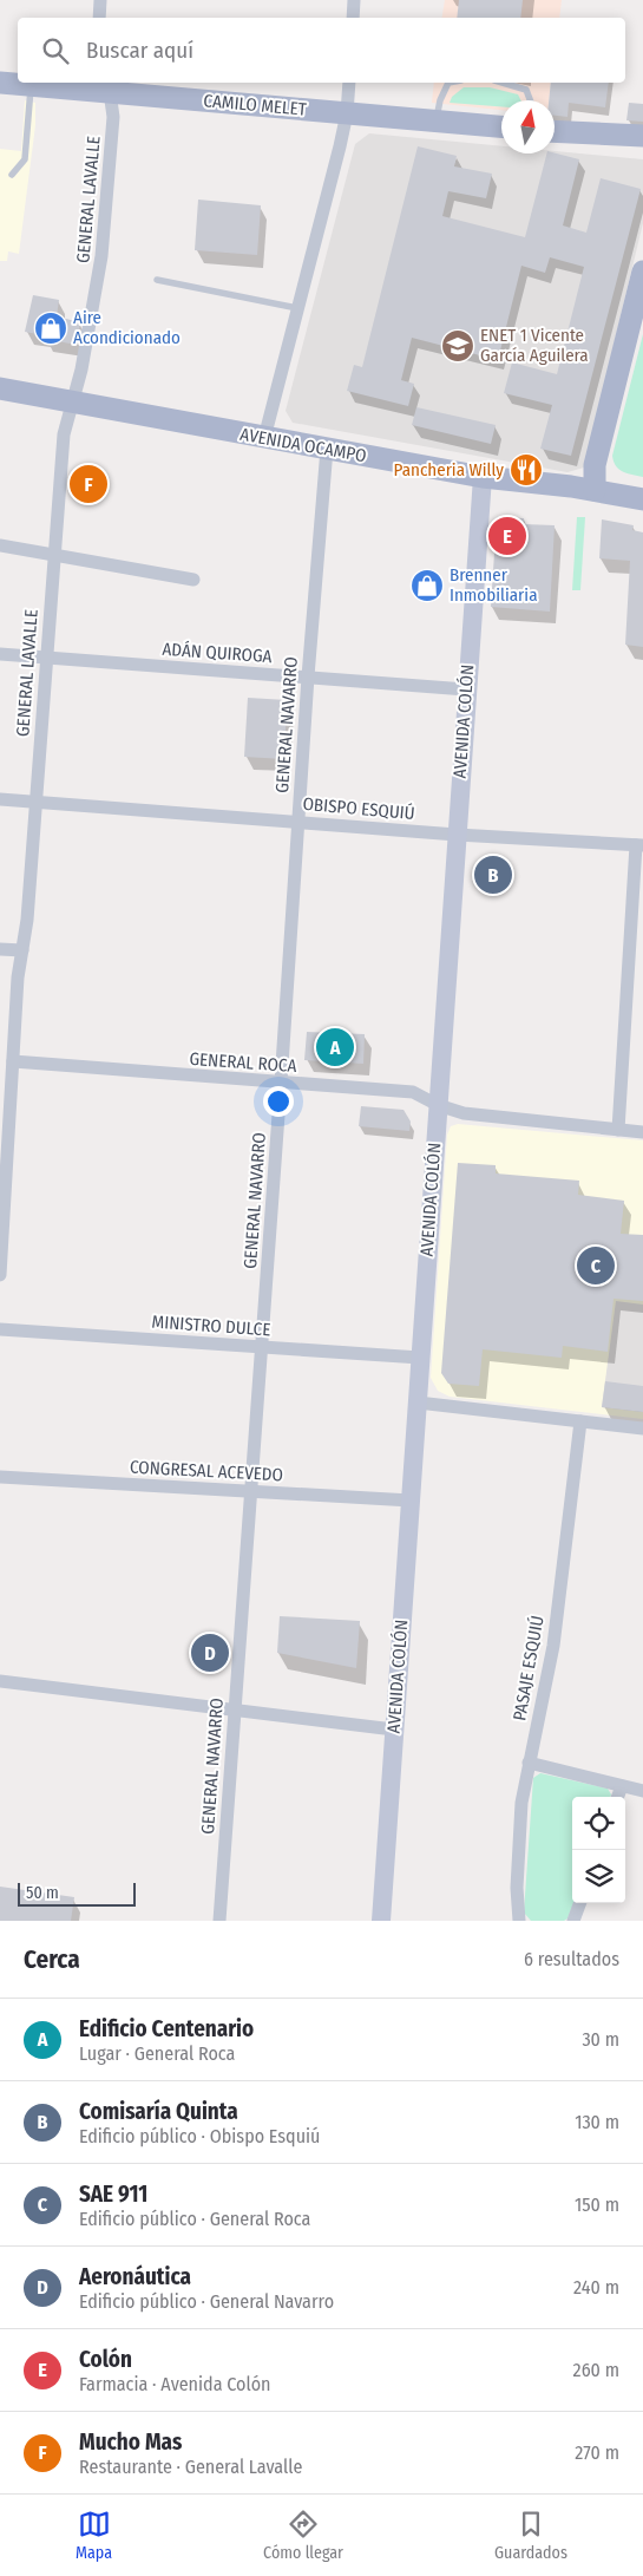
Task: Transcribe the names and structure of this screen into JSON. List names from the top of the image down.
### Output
{
  "streets": {
    "main road": ["CAMILO MELET", "AVENIDA OCAMPO"],
    "street": [
      "GENERAL LAVALLE",
      "ADÁN QUIROGA",
      "AVENIDA COLÓN",
      "GENERAL NAVARRO",
      "OBISPO ESQUIÚ",
      "GENERAL ROCA",
      "MINISTRO DULCE",
      "CONGRESAL ACEVEDO",
      "PASAJE ESQUIÚ"
    ]
  },
  "crossings": [
    ["CAMILO MELET", "GENERAL LAVALLE"],
    ["GENERAL LAVALLE", "AVENIDA OCAMPO"],
    ["GENERAL LAVALLE", "ADÁN QUIROGA"],
    ["GENERAL LAVALLE", "OBISPO ESQUIÚ"],
    ["GENERAL LAVALLE", "GENERAL ROCA"],
    ["AVENIDA OCAMPO", "AVENIDA COLÓN"],
    ["AVENIDA OCAMPO", "GENERAL NAVARRO"],
    ["ADÁN QUIROGA", "AVENIDA COLÓN"],
    ["ADÁN QUIROGA", "GENERAL NAVARRO"],
    ["AVENIDA COLÓN", "OBISPO ESQUIÚ"],
    ["AVENIDA COLÓN", "GENERAL ROCA"],
    ["AVENIDA COLÓN", "MINISTRO DULCE"],
    ["AVENIDA COLÓN", "CONGRESAL ACEVEDO"],
    ["GENERAL NAVARRO", "OBISPO ESQUIÚ"],
    ["GENERAL NAVARRO", "GENERAL ROCA"],
    ["GENERAL NAVARRO", "MINISTRO DULCE"],
    ["GENERAL NAVARRO", "CONGRESAL ACEVEDO"]
  ],
  "places": {
    "shop": ["Aire Acondicionado", "Brenner Inmobiliaria"],
    "school or university": ["ENET 1 Vicente García Aguilera"],
    "restaurant": ["Pancheria Willy"]
  },
  "scale_bar": "50 m",
  "north": "top",
  "page": {
    "search": "Buscar aquí",
    "pins": [
      "F",
      "E",
      "B",
      "A",
      "C",
      "D"
    ],
    "scale": "50 m",
    "heading": ["Cerca", "6 resultados"],
    "list": [
      {
        "mark": "A",
        "name": "Edificio Centenario",
        "note": "Lugar · General Roca",
        "value": "30 m"
      },
      {
        "mark": "B",
        "name": "Comisaría Quinta",
        "note": "Edificio público · Obispo Esquiú",
        "value": "130 m"
      },
      {
        "mark": "C",
        "name": "SAE 911",
        "note": "Edificio público · General Roca",
        "value": "150 m"
      },
      {
        "mark": "D",
        "name": "Aeronáutica",
        "note": "Edificio público · General Navarro",
        "value": "240 m"
      },
      {
        "mark": "E",
        "name": "Colón",
        "note": "Farmacia · Avenida Colón",
        "value": "260 m"
      },
      {
        "mark": "F",
        "name": "Mucho Mas",
        "note": "Restaurante · General Lavalle",
        "value": "270 m"
      }
    ],
    "nav": ["Mapa", "Cómo llegar", "Guardados"]
  }
}
